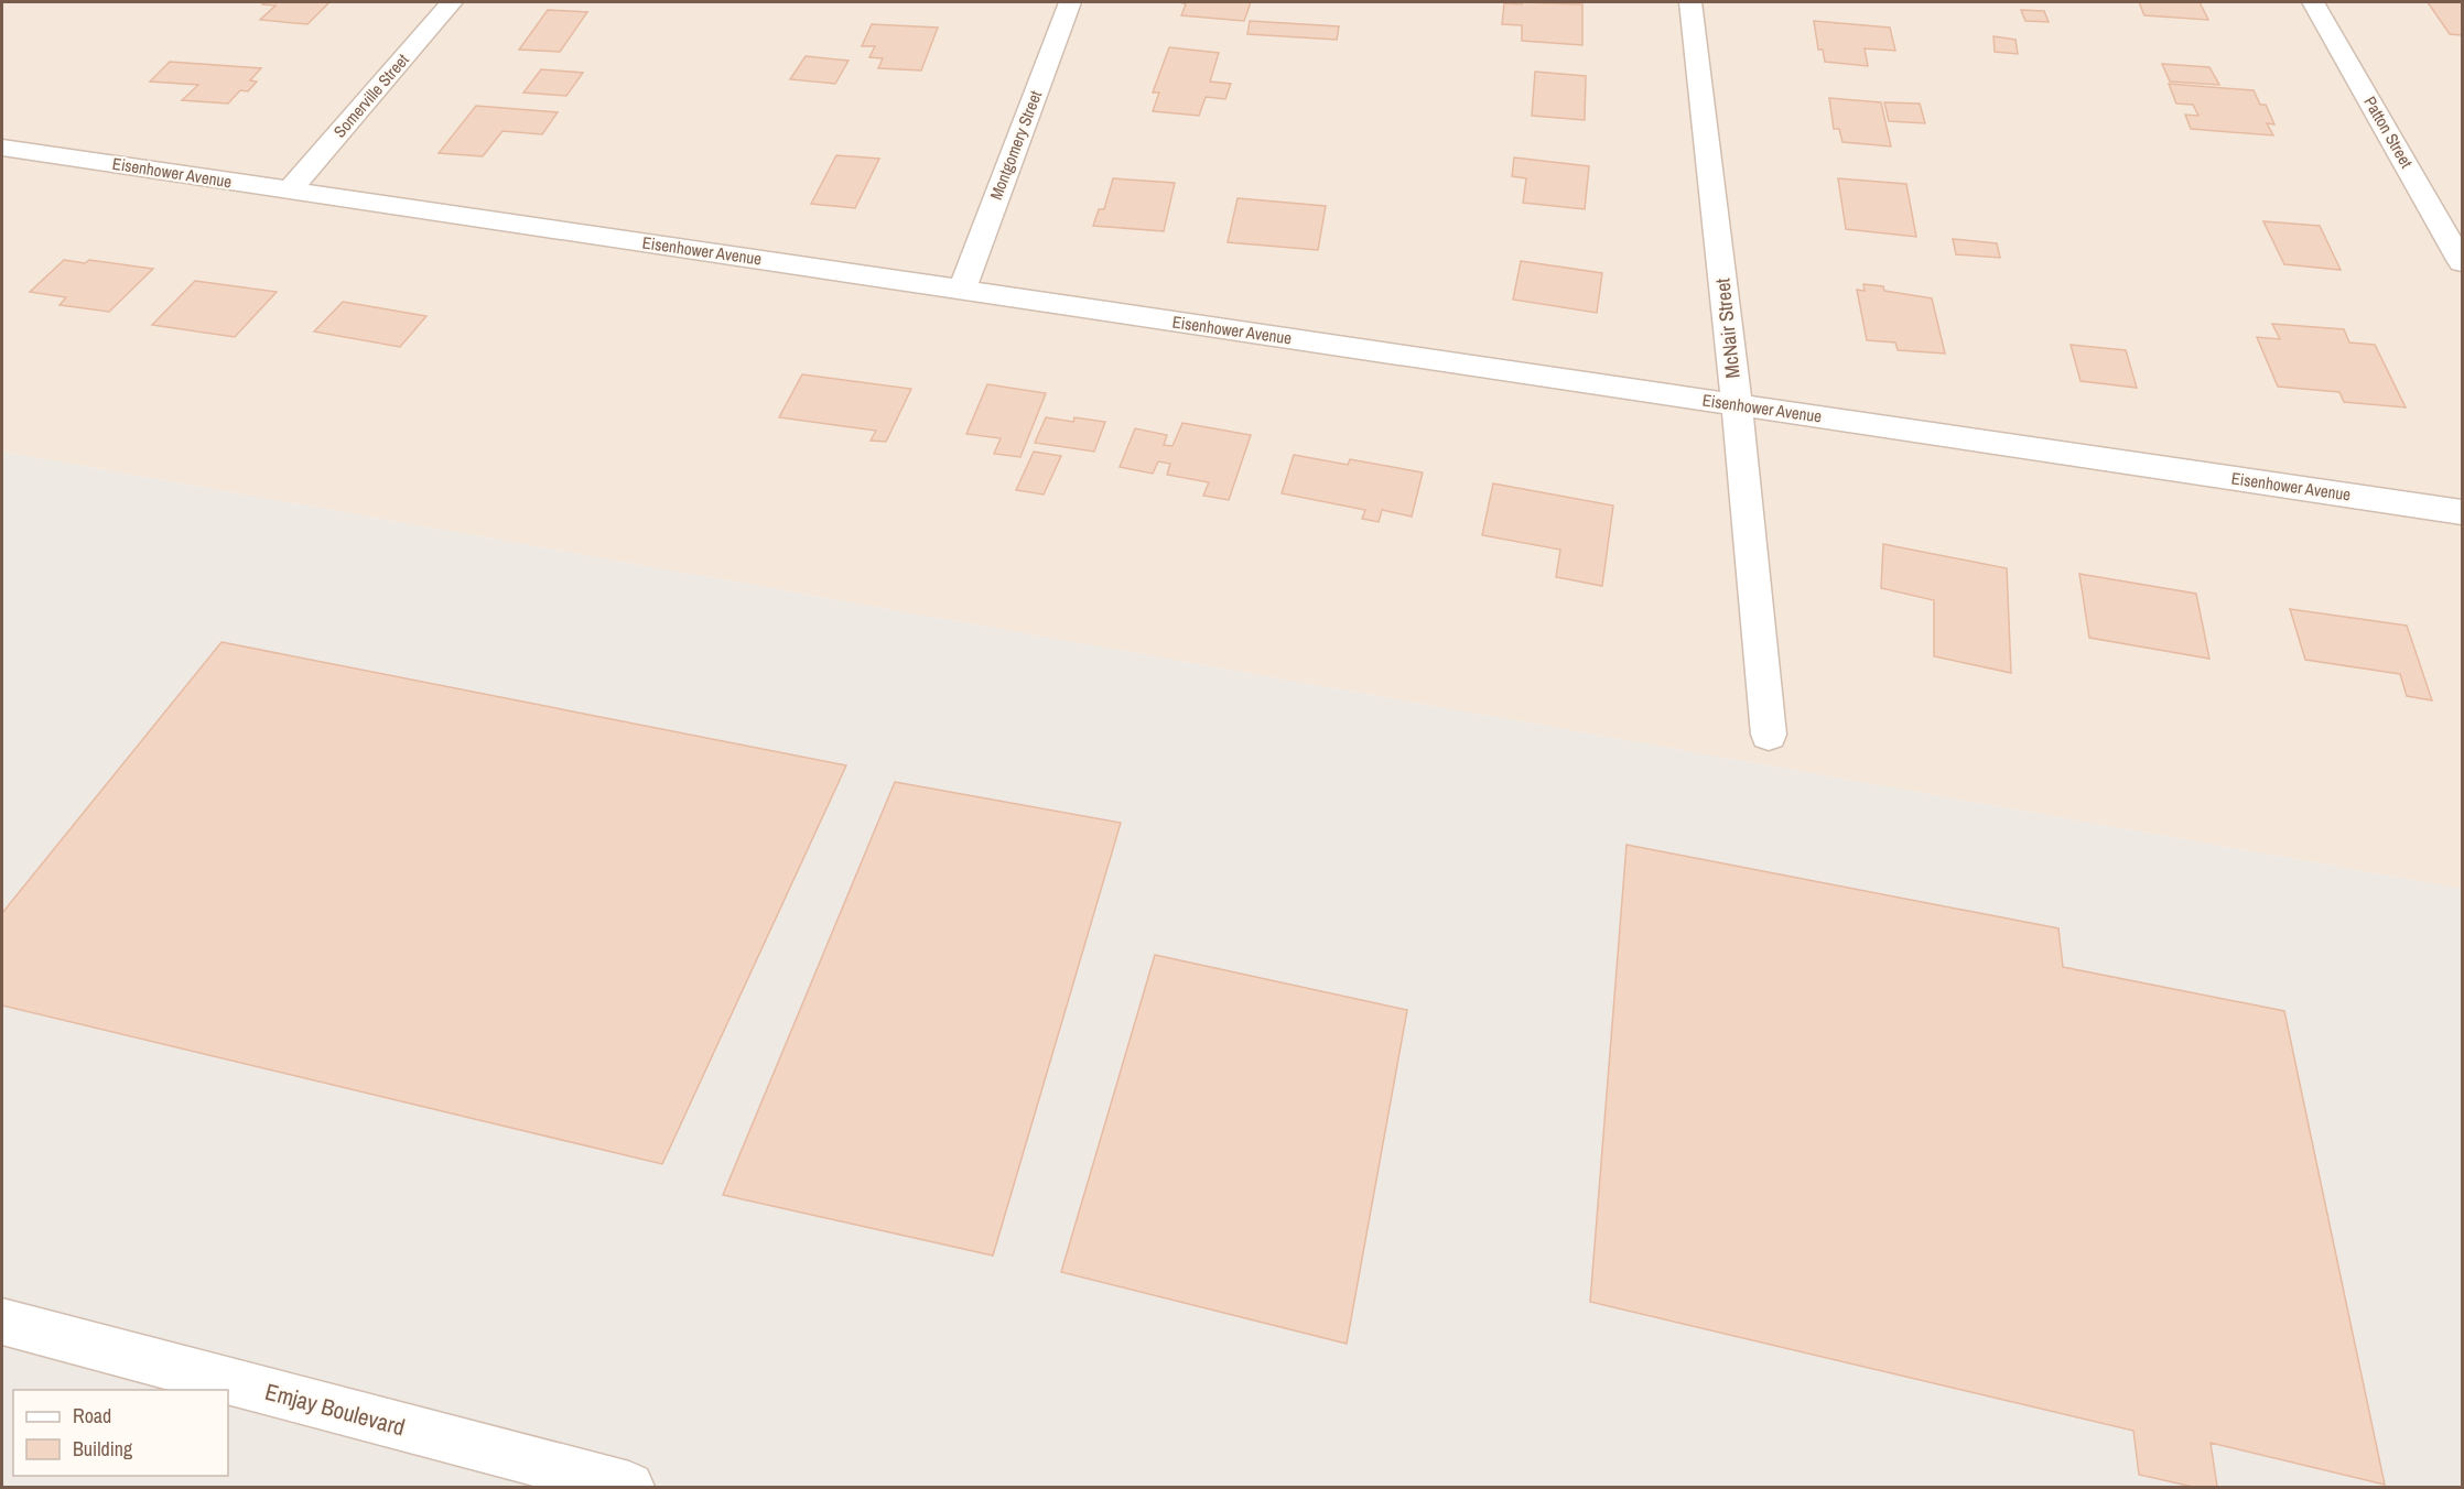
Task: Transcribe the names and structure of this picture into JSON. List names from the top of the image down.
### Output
{
  "streets": {
    "street": [
      "Somerville Street",
      "Patton Street",
      "Montgomery Street",
      "Eisenhower Avenue",
      "McNair Street",
      "Emjay Boulevard"
    ]
  },
  "crossings": [
    ["Somerville Street", "Eisenhower Avenue"],
    ["Montgomery Street", "Eisenhower Avenue"],
    ["Eisenhower Avenue", "McNair Street"]
  ],
  "legend": ["Road", "Building"]
}
